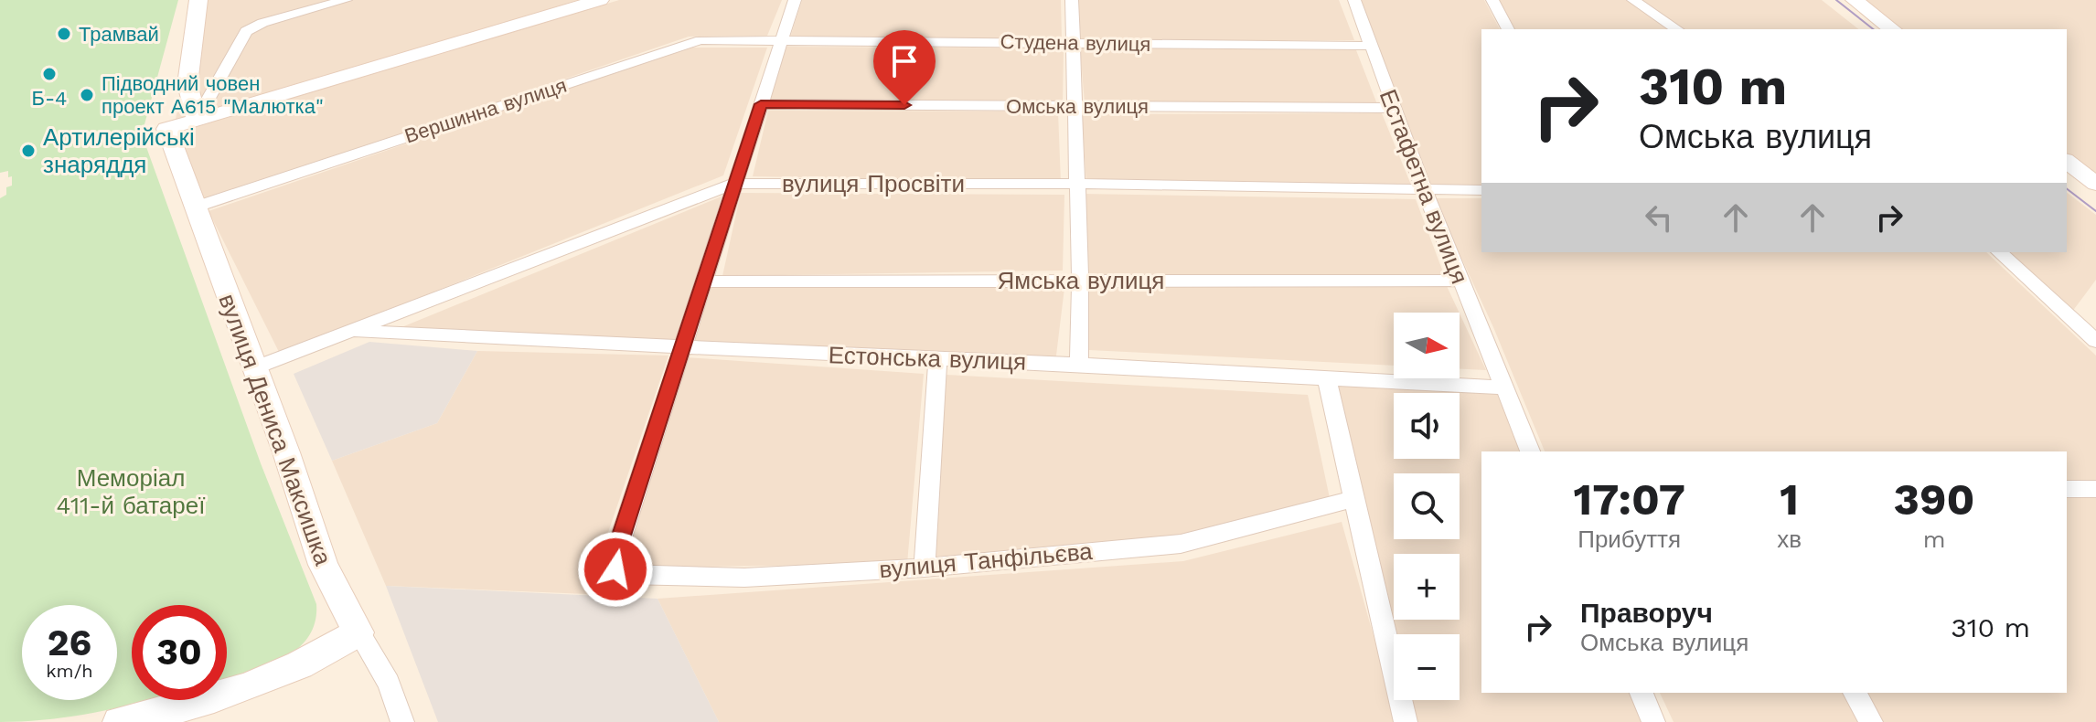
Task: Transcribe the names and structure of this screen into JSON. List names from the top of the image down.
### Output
{
  "streets": {
    "street": [
      "Студена вулиця",
      "Омська вулиця",
      "Вершинна вулиця",
      "вулиця Просвіти",
      "Естафетна вулиця",
      "Ямська вулиця",
      "Естонська вулиця",
      "вулиця Дениса Максишка",
      "вулиця Танфільєва"
    ]
  },
  "crossings": [
    ["Студена вулиця", "Вершинна вулиця"],
    ["Студена вулиця", "Естафетна вулиця"],
    ["Омська вулиця", "Естафетна вулиця"],
    ["Вершинна вулиця", "вулиця Дениса Максишка"],
    ["вулиця Просвіти", "Естафетна вулиця"],
    ["вулиця Просвіти", "Естонська вулиця"],
    ["вулиця Просвіти", "вулиця Дениса Максишка"],
    ["Естафетна вулиця", "Ямська вулиця"],
    ["Естафетна вулиця", "Естонська вулиця"],
    ["Естонська вулиця", "вулиця Танфільєва"]
  ],
  "parks": ["Меморіал 411-й батареї"],
  "places": [
    "Трамвай",
    "Б-4",
    "Підводний човен проект А615 \"Малютка\"",
    "Артилерійські знаряддя"
  ],
  "north": "right",
  "page": {
    "turn": ["310 m", "Омська вулиця"],
    "map_buttons": ["+", "−"],
    "eta": [
      "17:07",
      "Прибуття",
      "1",
      "хв",
      "390",
      "m"
    ],
    "list": [
      {
        "name": "Праворуч",
        "note": "Омська вулиця",
        "value": "310 m"
      }
    ],
    "speed": "26 km/h",
    "limit": "30"
  }
}
